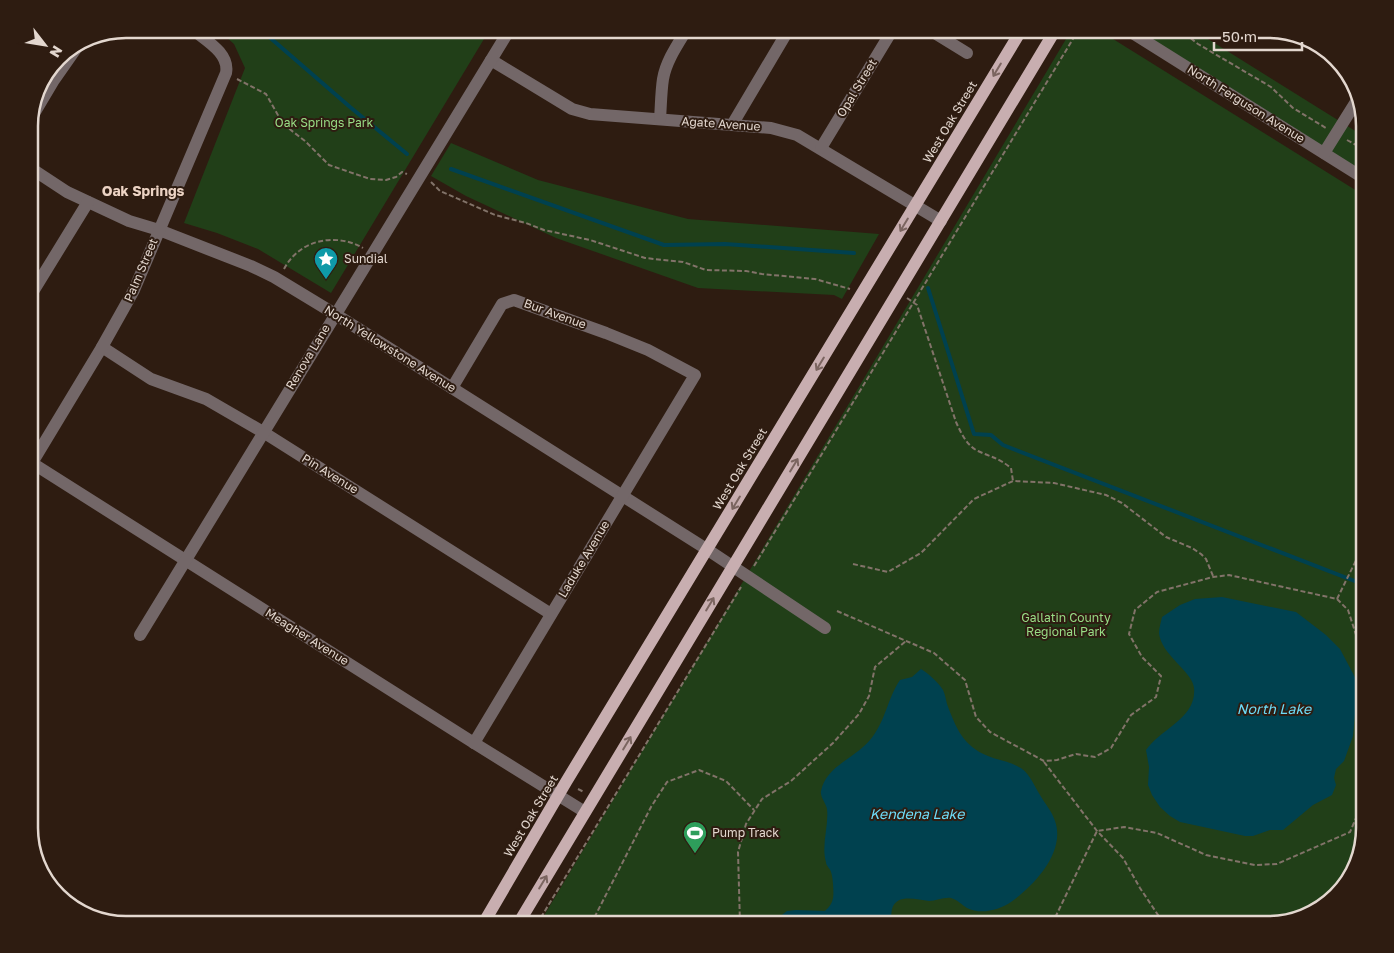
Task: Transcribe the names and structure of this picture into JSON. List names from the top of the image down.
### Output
{
  "streets": {
    "main road": ["West Oak Street"],
    "street": [
      "Opal Street",
      "North Ferguson Avenue",
      "Agate Avenue",
      "Palm Street",
      "Bur Avenue",
      "North Yellowstone Avenue",
      "Renova Lane",
      "Pin Avenue",
      "Laduke Avenue",
      "Meagher Avenue"
    ]
  },
  "crossings": [
    ["Opal Street", "Agate Avenue"],
    ["West Oak Street", "Agate Avenue"],
    ["West Oak Street", "North Yellowstone Avenue"],
    ["West Oak Street", "Meagher Avenue"],
    ["Agate Avenue", "Renova Lane"],
    ["Palm Street", "North Yellowstone Avenue"],
    ["Palm Street", "Pin Avenue"],
    ["Bur Avenue", "North Yellowstone Avenue"],
    ["Bur Avenue", "Laduke Avenue"],
    ["North Yellowstone Avenue", "Renova Lane"],
    ["North Yellowstone Avenue", "Laduke Avenue"],
    ["Renova Lane", "Pin Avenue"],
    ["Renova Lane", "Meagher Avenue"],
    ["Pin Avenue", "Laduke Avenue"],
    ["Laduke Avenue", "Meagher Avenue"]
  ],
  "districts": ["Oak Springs"],
  "water": ["North Lake", "Kendena Lake"],
  "parks": ["Oak Springs Park", "Gallatin County Regional Park"],
  "places": {
    "place": ["Sundial"],
    "sports": ["Pump Track"]
  },
  "scale_bar": "50 m",
  "north": "bottom right"
}
